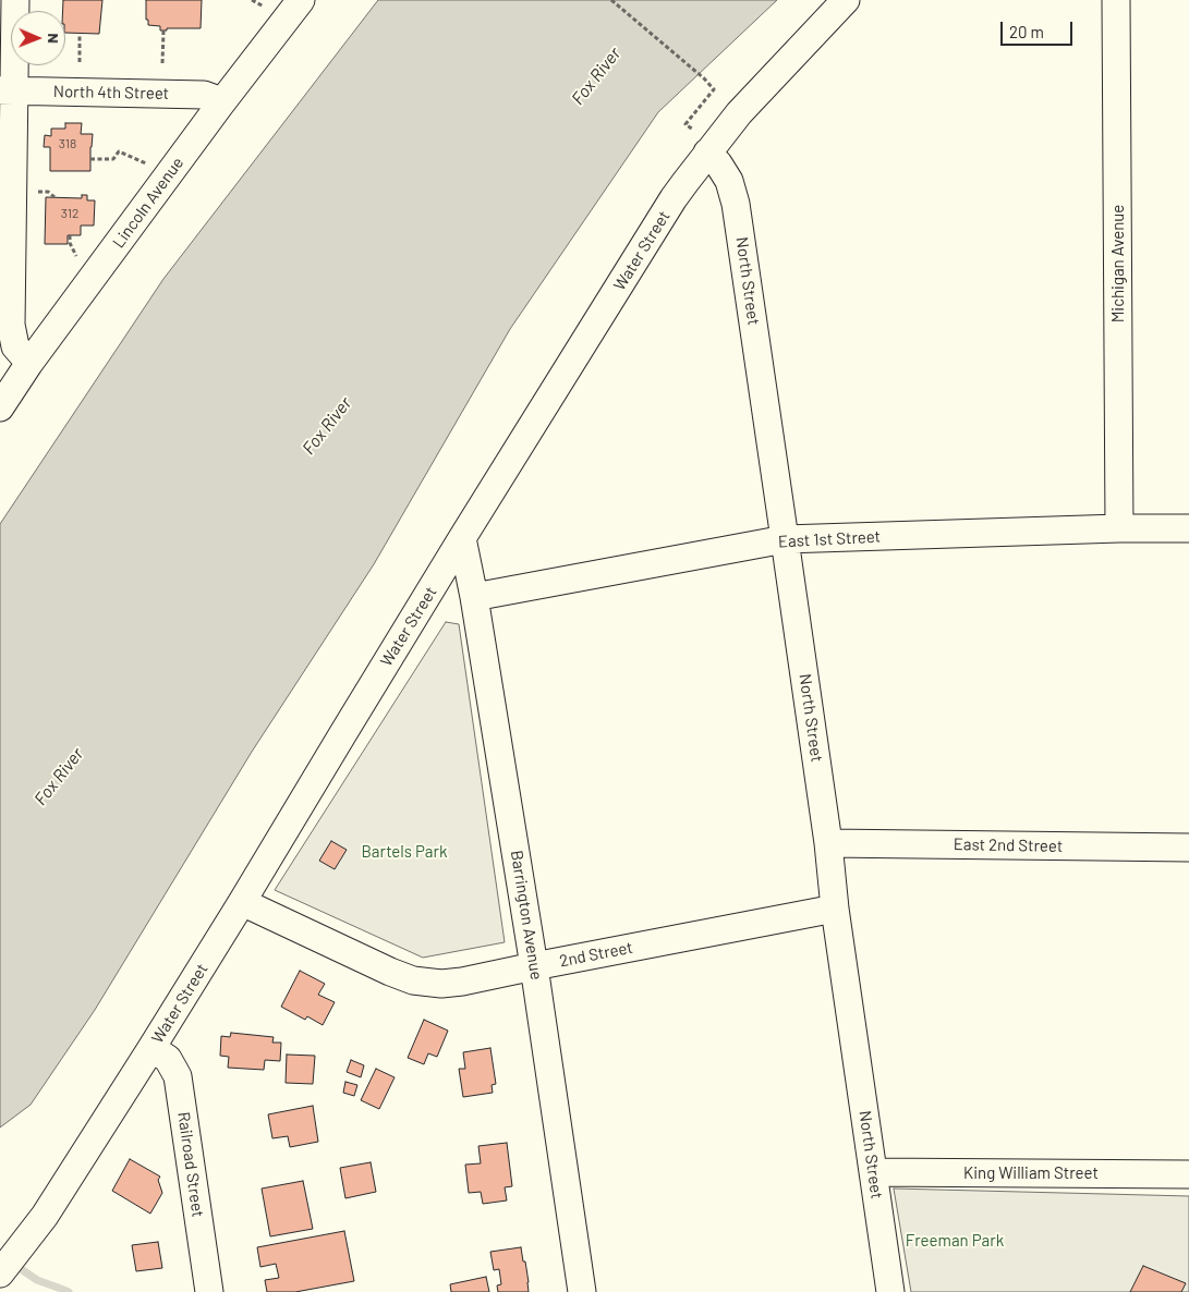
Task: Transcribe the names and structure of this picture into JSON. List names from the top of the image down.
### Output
{
  "streets": {
    "street": [
      "North 4th Street",
      "Lincoln Avenue",
      "Water Street",
      "Michigan Avenue",
      "North Street",
      "East 1st Street",
      "East 2nd Street",
      "Barrington Avenue",
      "2nd Street",
      "Railroad Street",
      "King William Street"
    ]
  },
  "crossings": [
    ["North 4th Street", "Lincoln Avenue"],
    ["Water Street", "North Street"],
    ["Water Street", "Barrington Avenue"],
    ["Water Street", "2nd Street"],
    ["Water Street", "Railroad Street"],
    ["Michigan Avenue", "East 1st Street"],
    ["North Street", "East 1st Street"],
    ["North Street", "East 2nd Street"],
    ["North Street", "2nd Street"],
    ["North Street", "King William Street"],
    ["East 1st Street", "Barrington Avenue"],
    ["Barrington Avenue", "2nd Street"]
  ],
  "water": ["Fox River"],
  "parks": ["Bartels Park", "Freeman Park"],
  "house_numbers": ["318", "312"],
  "scale_bar": "20 m",
  "north": "right"
}
